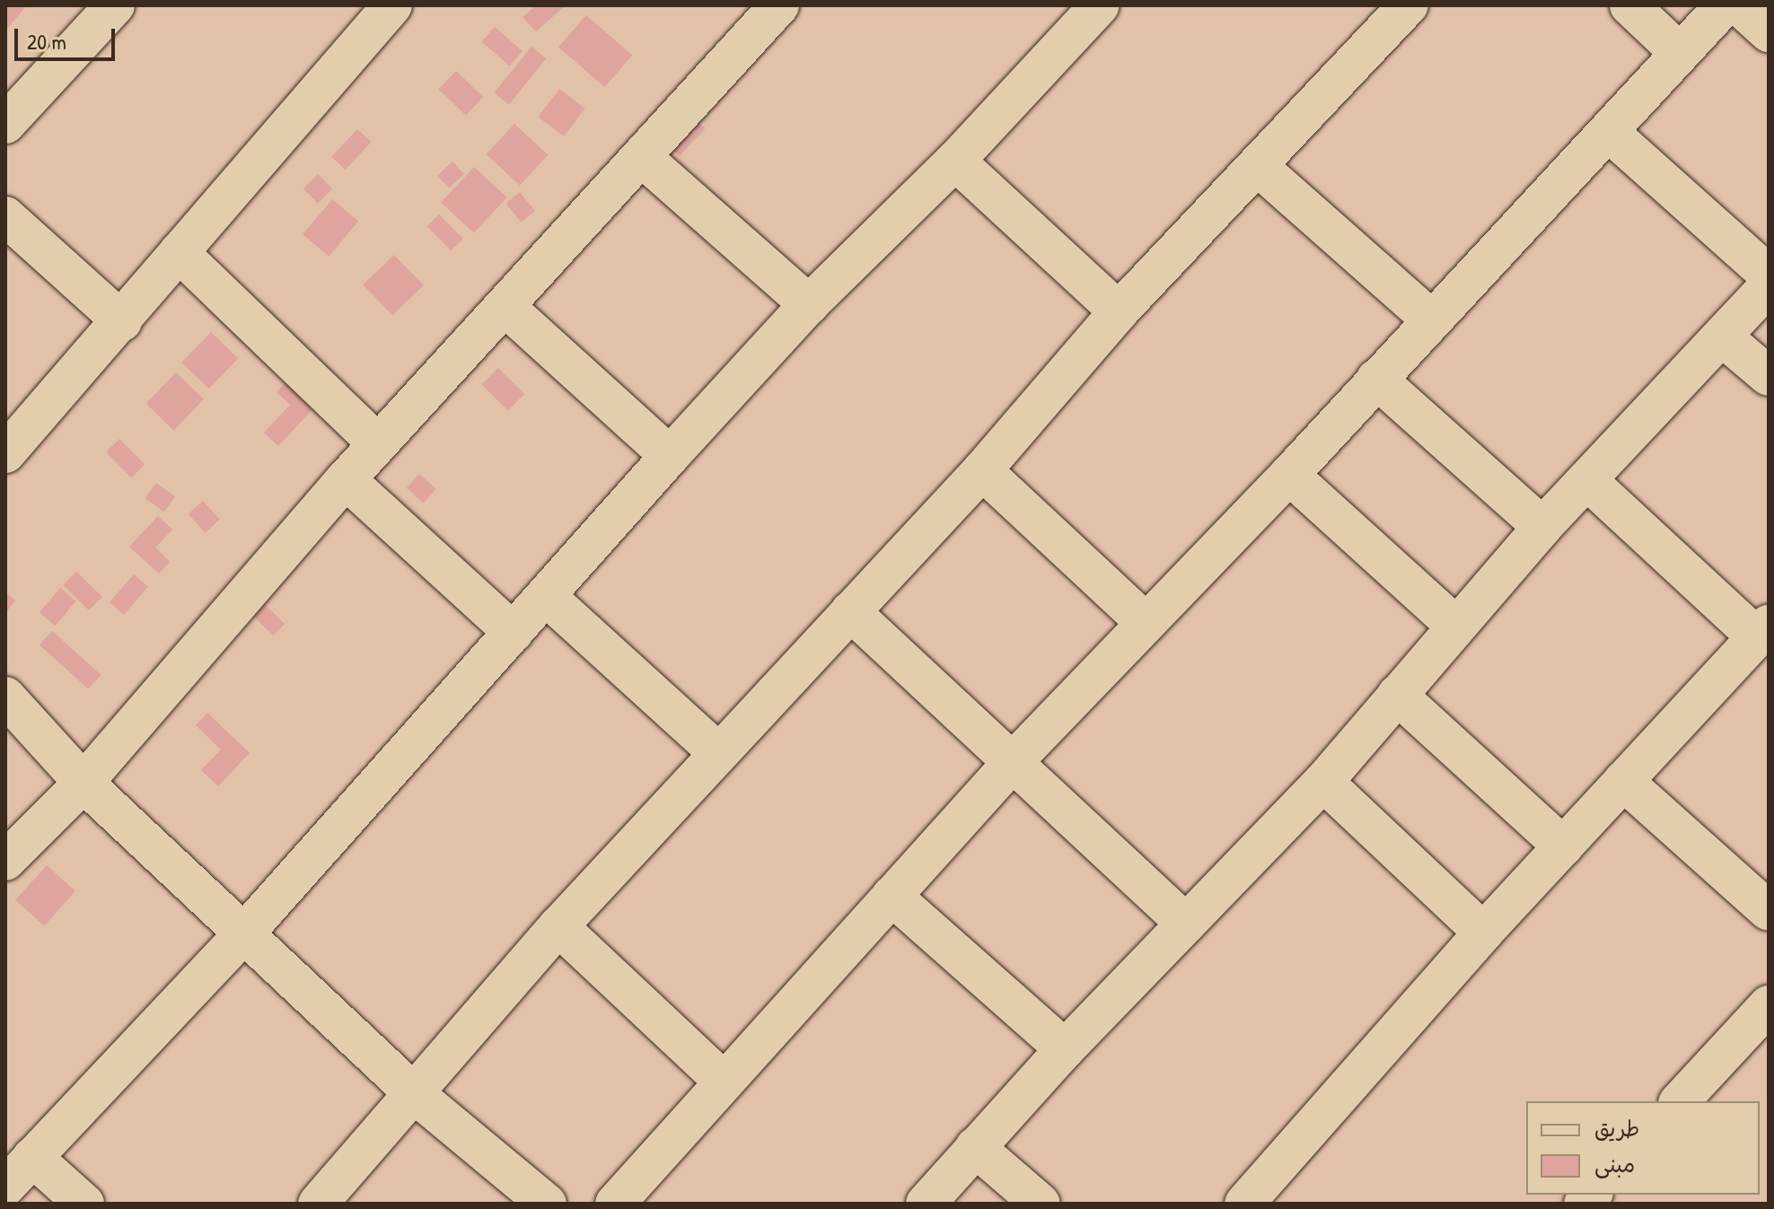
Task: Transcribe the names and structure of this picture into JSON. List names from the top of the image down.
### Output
{
  "legend": ["طريق", "مبنى"],
  "scale_bar": "20 m"
}
